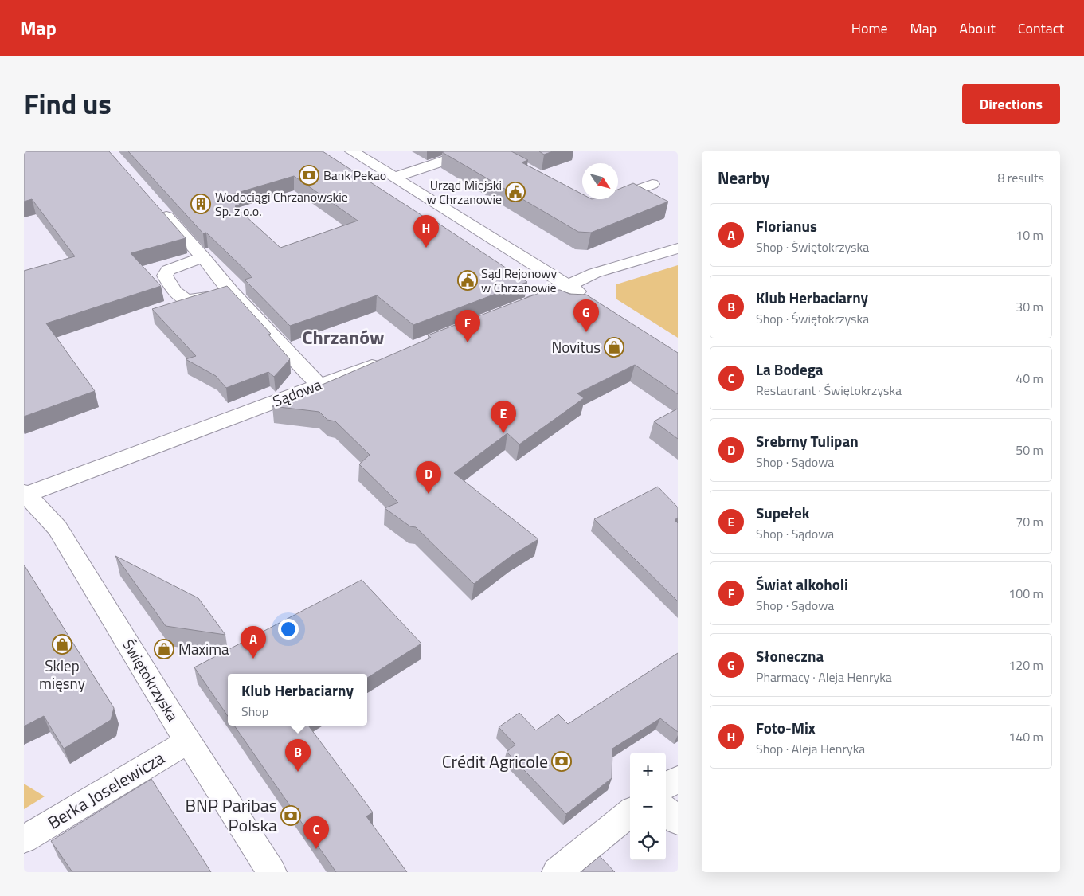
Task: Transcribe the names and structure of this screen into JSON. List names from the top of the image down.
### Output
{
  "streets": {
    "street": ["Sądowa", "Świętokrzyska", "Berka Joselewicza"]
  },
  "crossings": [
    ["Sądowa", "Świętokrzyska"],
    ["Świętokrzyska", "Berka Joselewicza"]
  ],
  "districts": ["Chrzanów"],
  "places": {
    "bank": ["Bank Pekao", "Crédit Agricole", "BNP Paribas Polska"],
    "public building": ["Urząd Miejski w Chrzanowie", "Sąd Rejonowy w Chrzanowie"],
    "building": ["Wodociągi Chrzanowskie Sp. z o.o."],
    "shop": ["Novitus", "Sklep mięsny", "Maxima"]
  },
  "north": "bottom right",
  "page": {
    "header": "Map",
    "nav": [
      "Home",
      "Map",
      "About",
      "Contact"
    ],
    "title": "Find us",
    "buttons": "Directions",
    "heading": ["Nearby", "8 results"],
    "list": [
      {
        "mark": "A",
        "name": "Florianus",
        "note": "Shop · Świętokrzyska",
        "value": "10 m"
      },
      {
        "mark": "B",
        "name": "Klub Herbaciarny",
        "note": "Shop · Świętokrzyska",
        "value": "30 m"
      },
      {
        "mark": "C",
        "name": "La Bodega",
        "note": "Restaurant · Świętokrzyska",
        "value": "40 m"
      },
      {
        "mark": "D",
        "name": "Srebrny Tulipan",
        "note": "Shop · Sądowa",
        "value": "50 m"
      },
      {
        "mark": "E",
        "name": "Supełek",
        "note": "Shop · Sądowa",
        "value": "70 m"
      },
      {
        "mark": "F",
        "name": "Świat alkoholi",
        "note": "Shop · Sądowa",
        "value": "100 m"
      },
      {
        "mark": "G",
        "name": "Słoneczna",
        "note": "Pharmacy · Aleja Henryka",
        "value": "120 m"
      },
      {
        "mark": "H",
        "name": "Foto-Mix",
        "note": "Shop · Aleja Henryka",
        "value": "140 m"
      }
    ],
    "pins": [
      "H",
      "G",
      "F",
      "E",
      "D",
      "A",
      "B",
      "C"
    ],
    "popup": ["Klub Herbaciarny", "Shop"],
    "map_buttons": ["+", "−"]
  }
}
